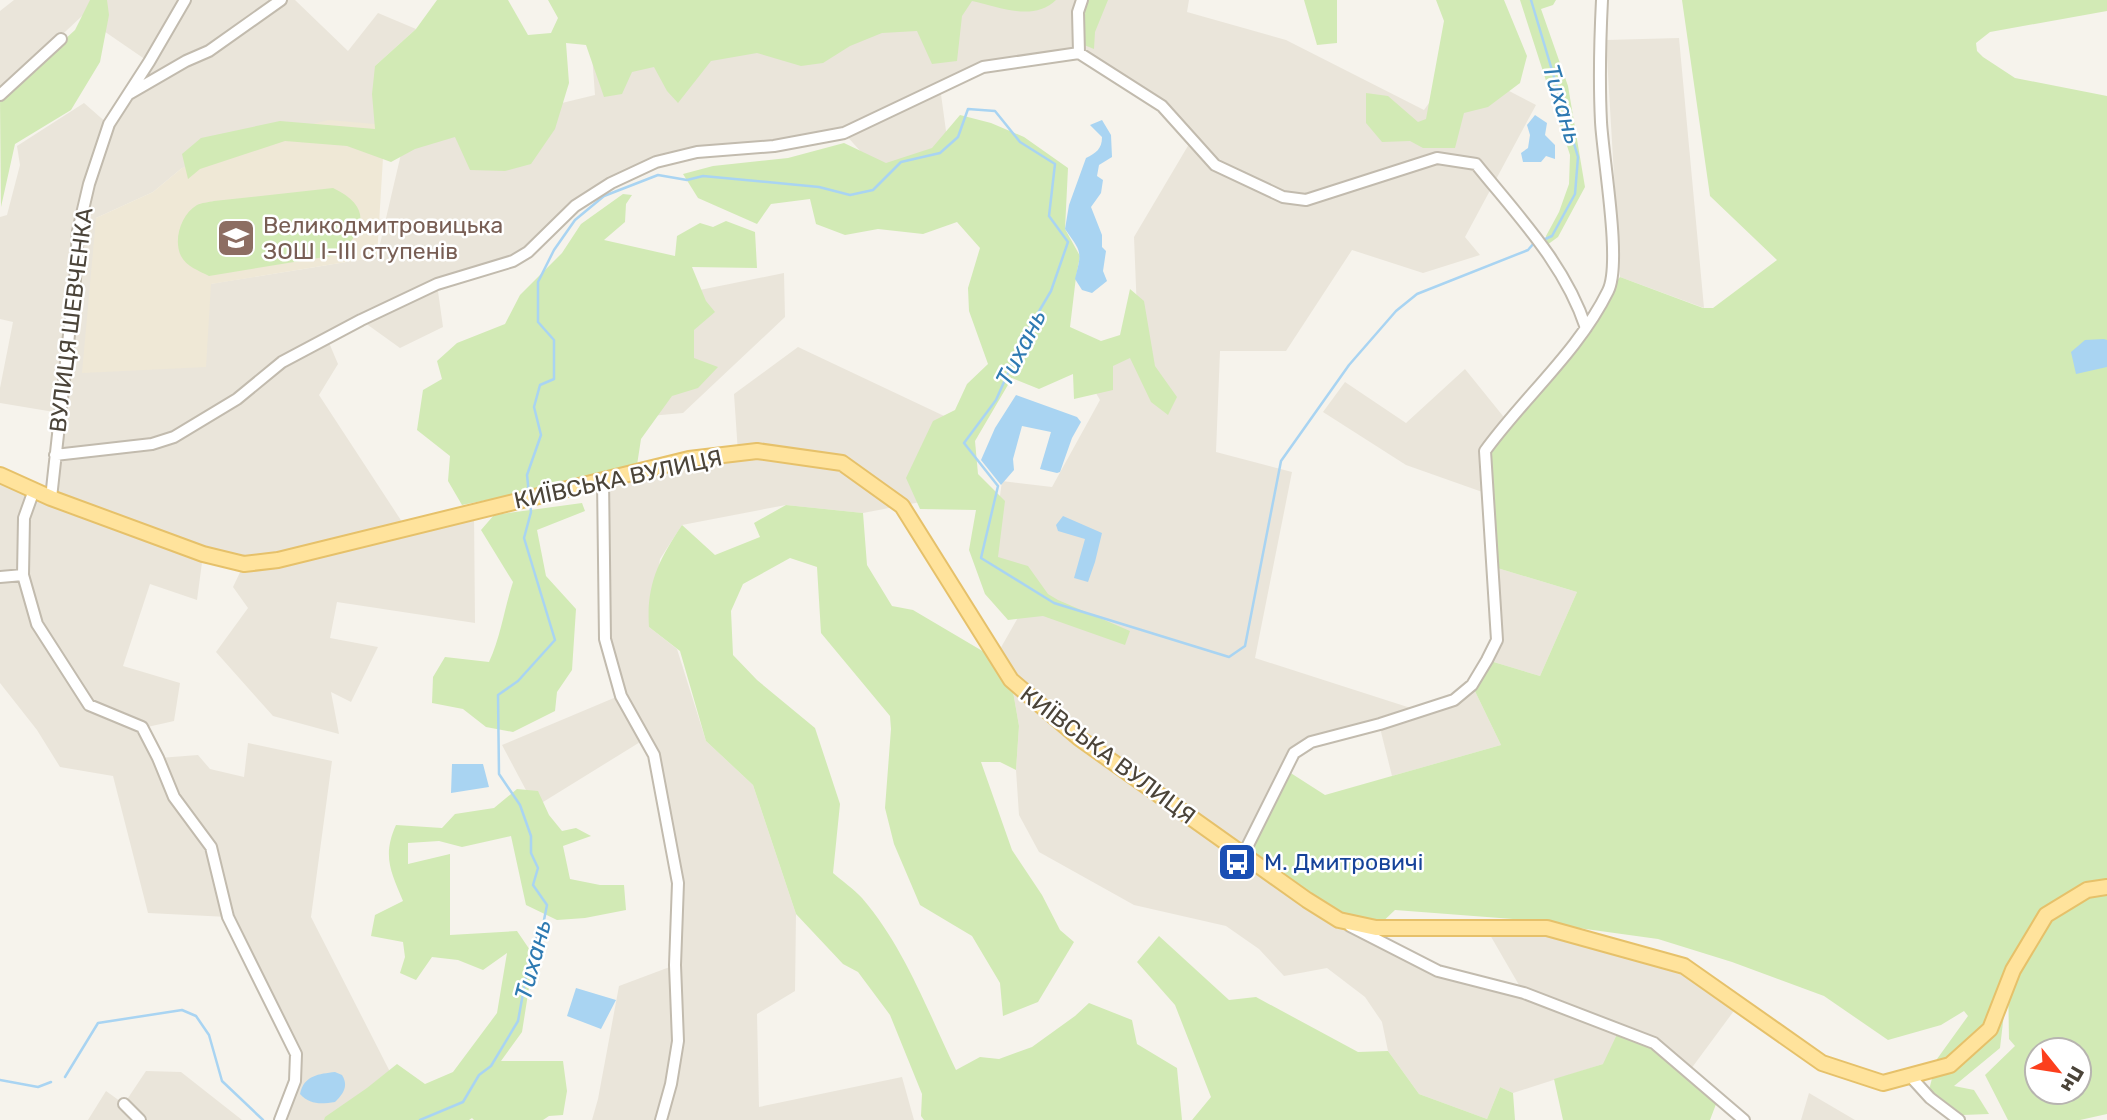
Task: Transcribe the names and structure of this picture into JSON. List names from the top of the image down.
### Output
{
  "streets": {
    "main road": ["КИЇВСЬКА ВУЛИЦЯ"],
    "street": ["ВУЛИЦЯ ШЕВЧЕНКА"]
  },
  "crossings": [
    ["ВУЛИЦЯ ШЕВЧЕНКА", "КИЇВСЬКА ВУЛИЦЯ"]
  ],
  "water": ["Тихань"],
  "places": {
    "school or university": ["Великодмитровицька ЗОШ І-ІІІ ступенів"],
    "bus stop": ["М. Дмитровичі"]
  },
  "north": "bottom right"
}
